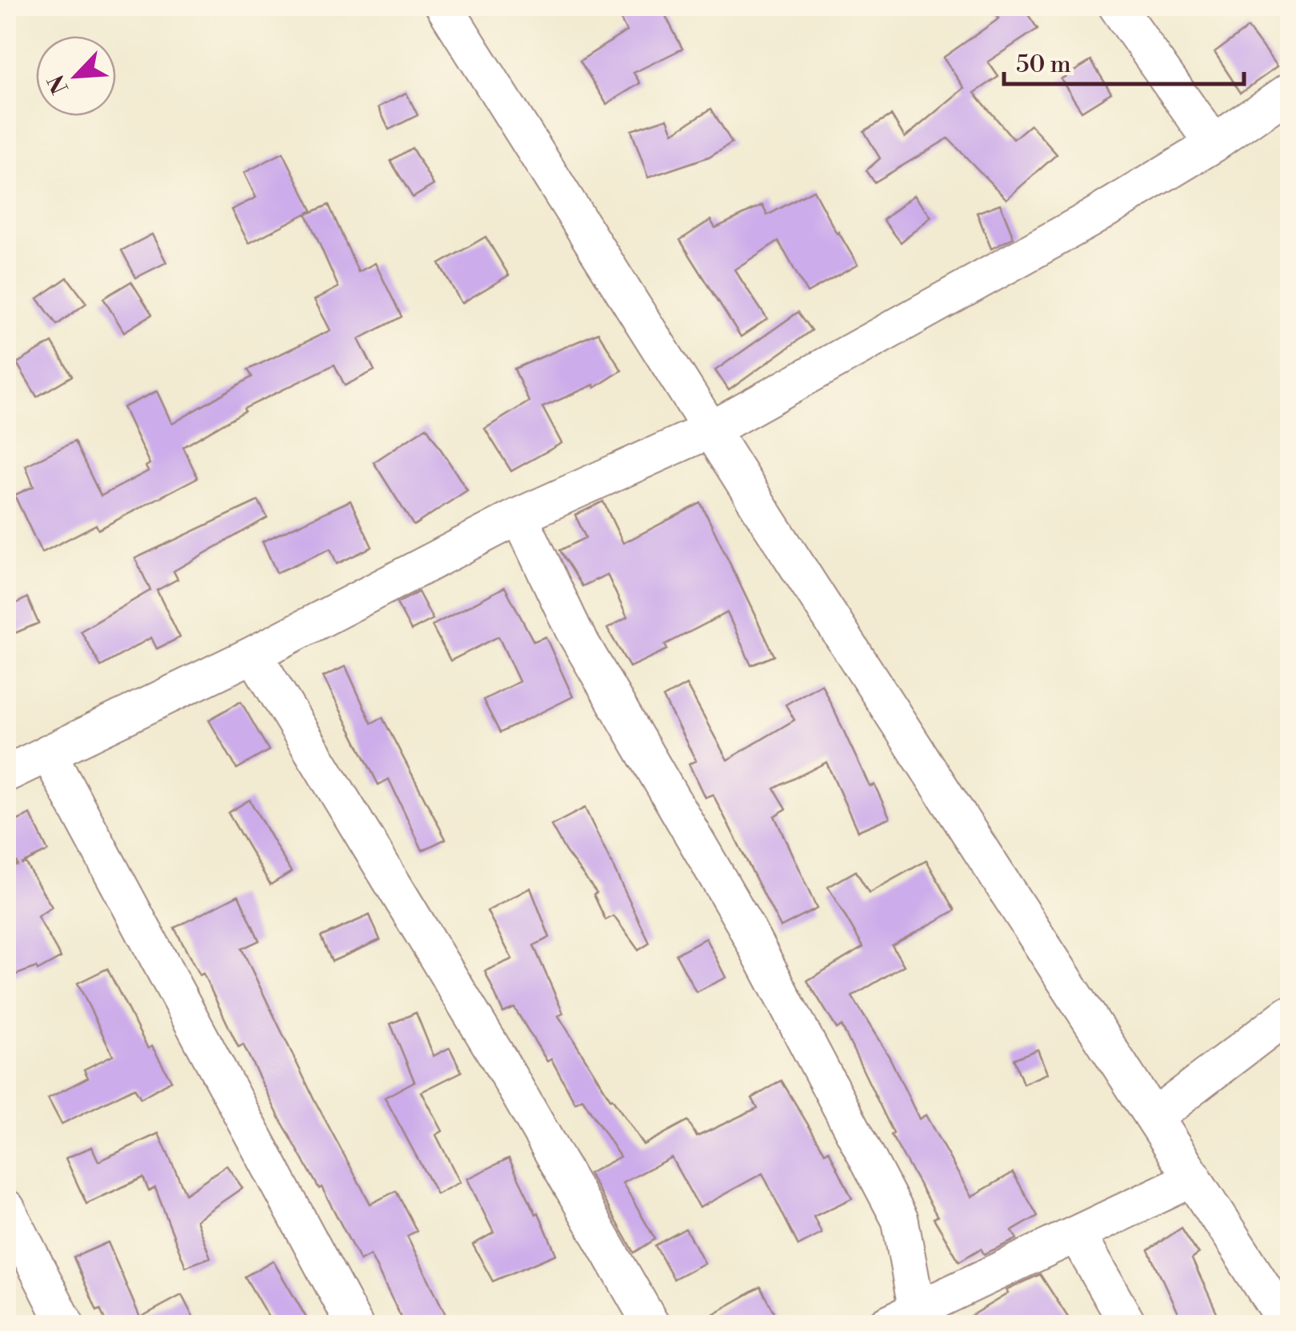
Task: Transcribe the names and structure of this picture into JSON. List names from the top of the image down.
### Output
{
  "scale_bar": "50 m",
  "north": "bottom left"
}
